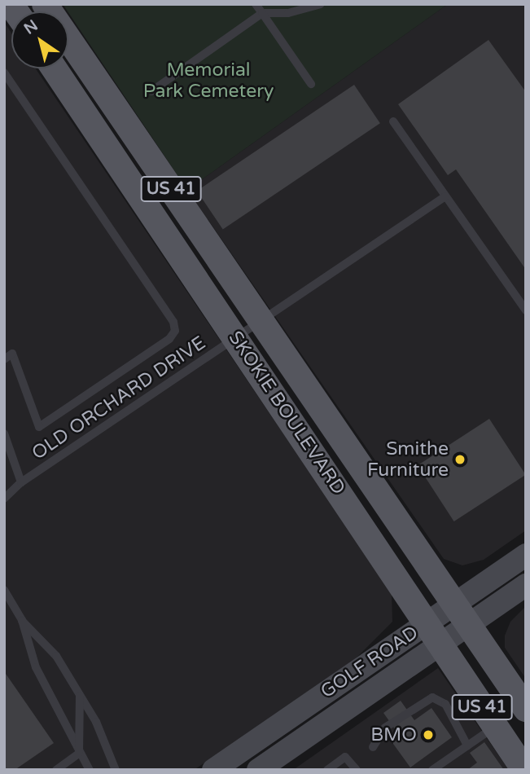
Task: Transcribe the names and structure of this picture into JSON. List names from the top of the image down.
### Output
{
  "streets": {
    "main road": ["US 41", "SKOKIE BOULEVARD", "GOLF ROAD"],
    "lane": ["OLD ORCHARD DRIVE"]
  },
  "crossings": [
    ["OLD ORCHARD DRIVE", "SKOKIE BOULEVARD"],
    ["SKOKIE BOULEVARD", "GOLF ROAD"]
  ],
  "parks": ["Memorial Park Cemetery"],
  "places": ["Smithe Furniture", "BMO"],
  "north": "top left"
}
